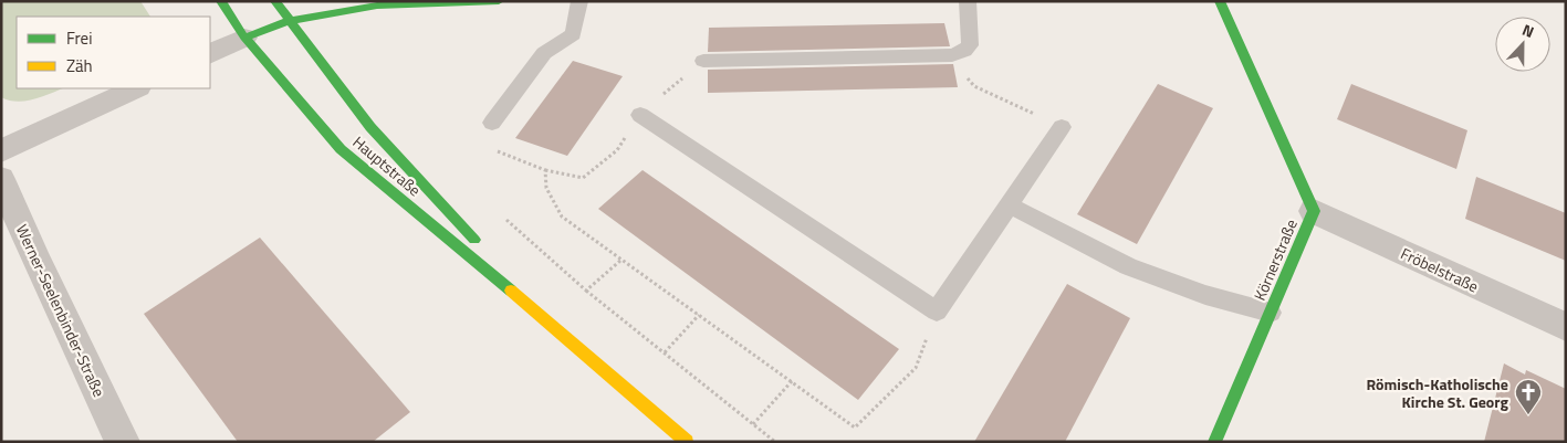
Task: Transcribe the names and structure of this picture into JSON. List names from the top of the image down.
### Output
{
  "streets": {
    "main road": ["Hauptstraße", "Körnerstraße"],
    "street": ["Fröbelstraße", "Werner-Seelenbinder-Straße"]
  },
  "crossings": [
    ["Körnerstraße", "Fröbelstraße"]
  ],
  "places": {
    "church": ["Römisch-Katholische Kirche St. Georg"]
  },
  "legend": ["Frei", "Zäh"],
  "north": "top"
}
